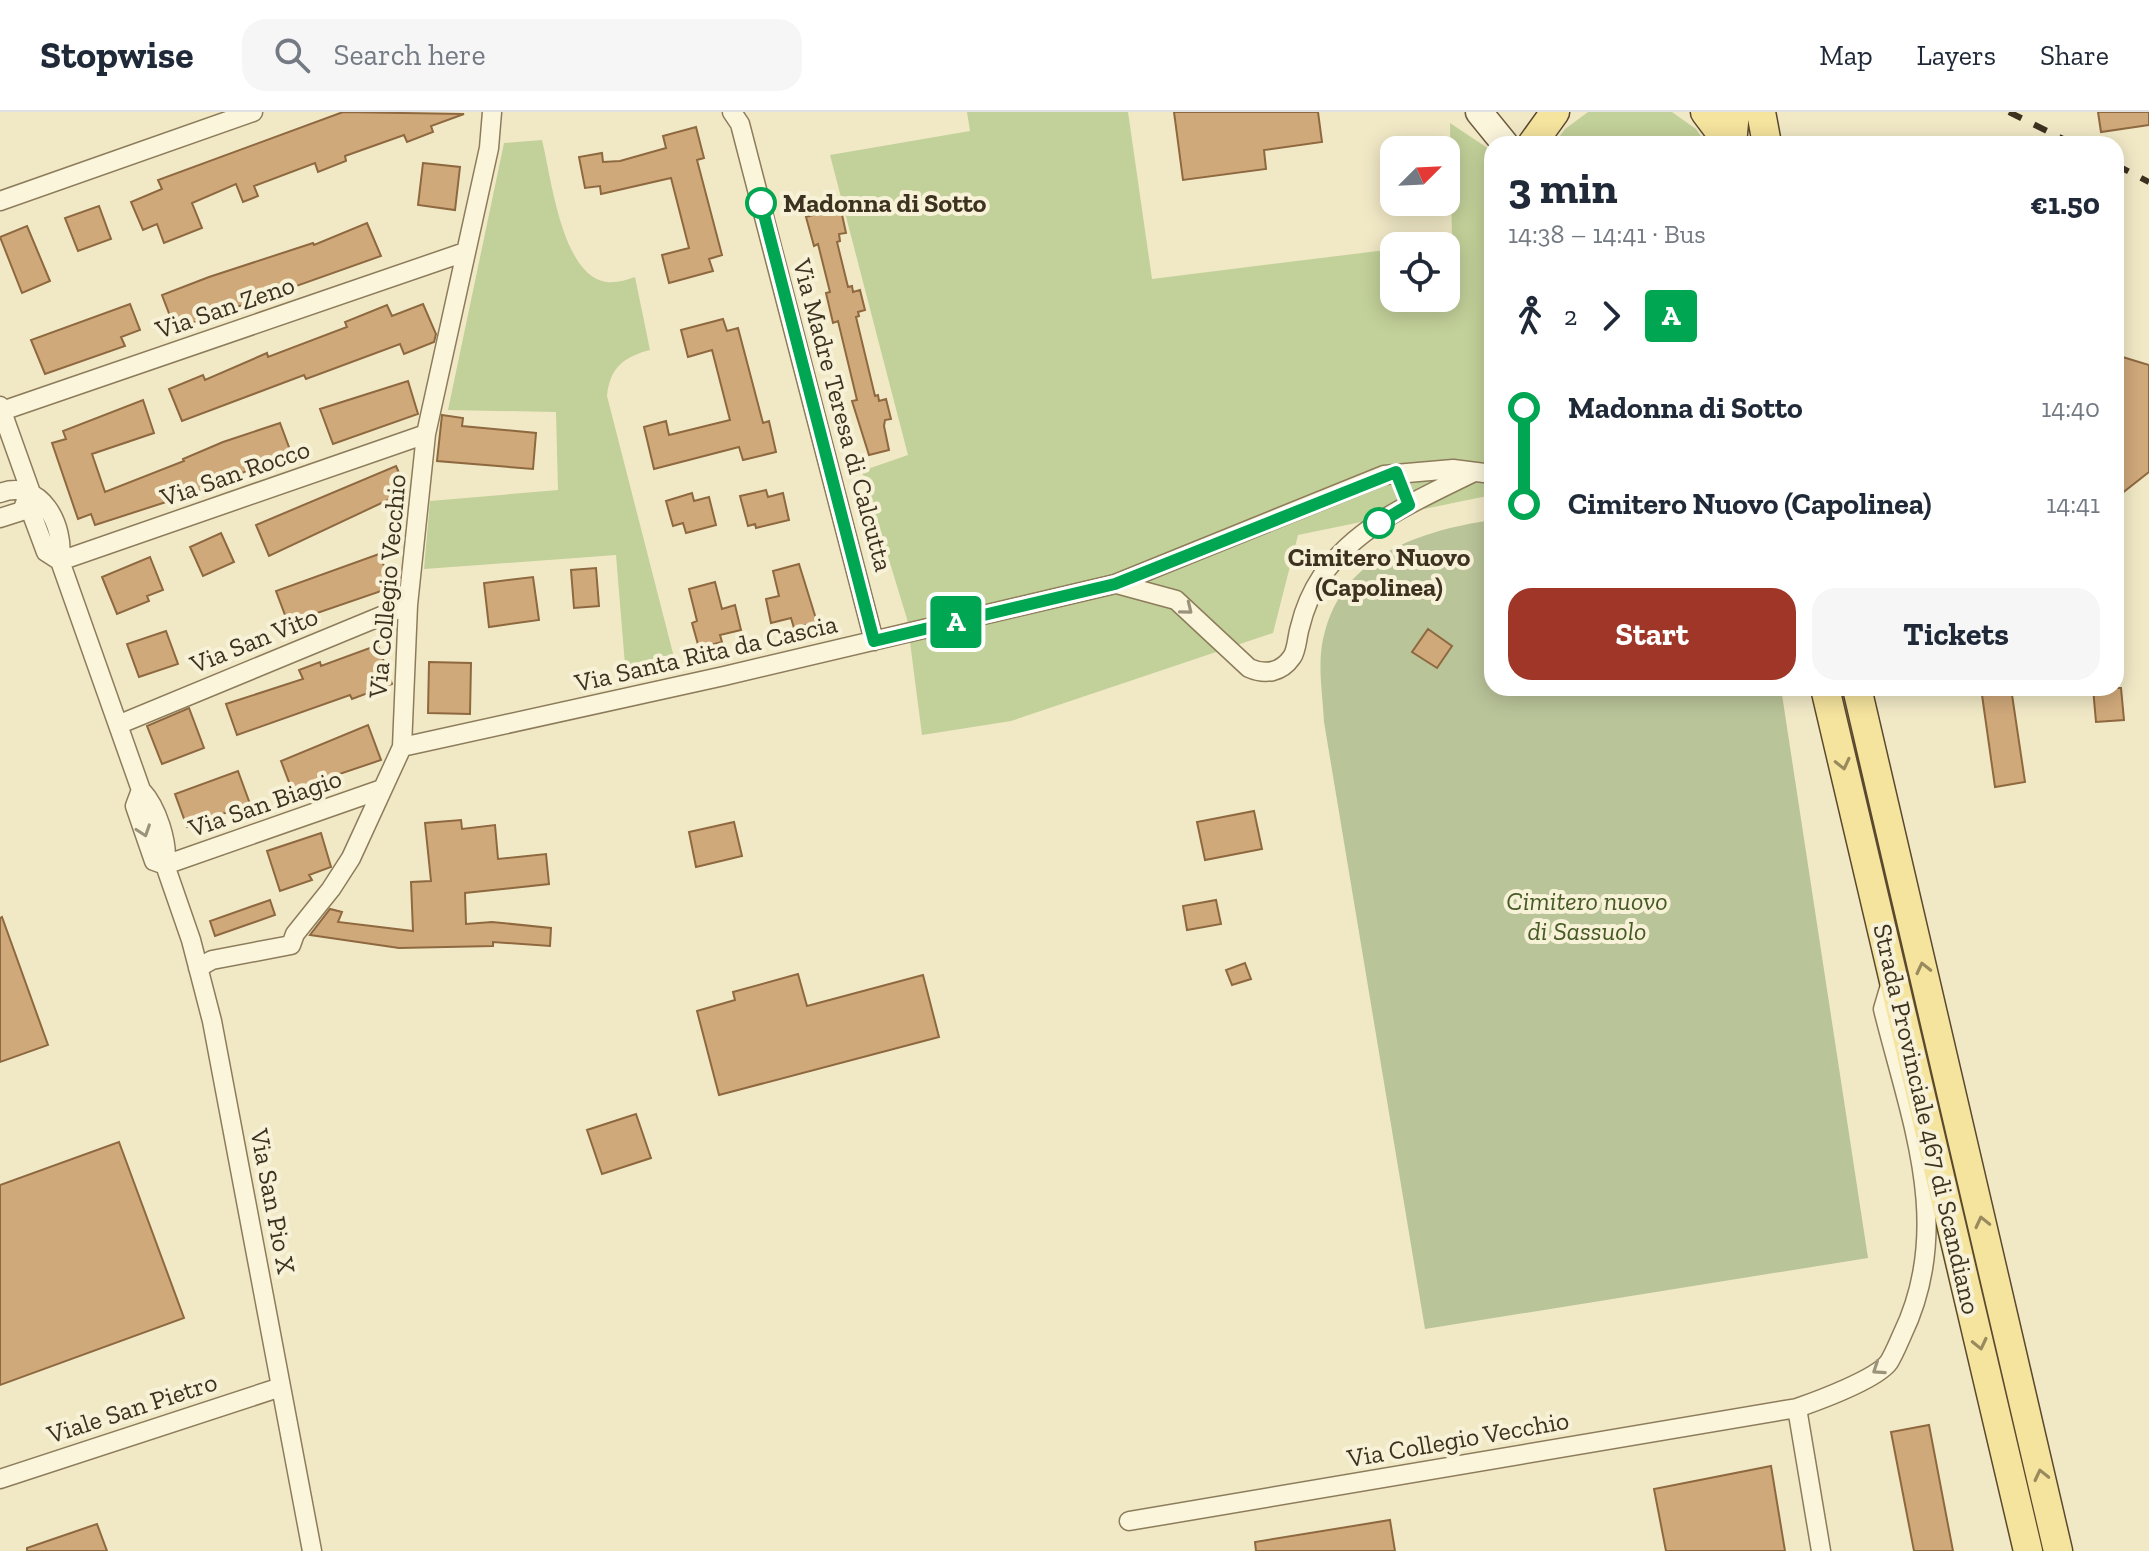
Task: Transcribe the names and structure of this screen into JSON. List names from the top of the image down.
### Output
{
  "streets": {
    "main road": ["Strada Provinciale 467 di Scandiano"],
    "street": [
      "Via San Zeno",
      "Via Madre Teresa di Calcutta",
      "Via San Rocco",
      "Via Collegio Vecchio",
      "Via San Vito",
      "Via Santa Rita da Cascia",
      "Via San Biagio",
      "Via San Pio X",
      "Viale San Pietro"
    ]
  },
  "crossings": [
    ["Via San Zeno", "Via Collegio Vecchio"],
    ["Via San Zeno", "Via San Pio X"],
    ["Via Madre Teresa di Calcutta", "Via Santa Rita da Cascia"],
    ["Via San Rocco", "Via Collegio Vecchio"],
    ["Via San Rocco", "Via San Pio X"],
    ["Via Collegio Vecchio", "Via San Vito"],
    ["Via Collegio Vecchio", "Via Santa Rita da Cascia"],
    ["Via Collegio Vecchio", "Via San Biagio"],
    ["Via Collegio Vecchio", "Strada Provinciale 467 di Scandiano"],
    ["Via Collegio Vecchio", "Via San Pio X"],
    ["Via San Vito", "Via San Pio X"],
    ["Via San Biagio", "Via San Pio X"],
    ["Via San Pio X", "Viale San Pietro"]
  ],
  "parks": ["Cimitero nuovo di Sassuolo"],
  "places": ["Madonna di Sotto", "Cimitero Nuovo (Capolinea)"],
  "lines": ["bus line A"],
  "north": "top right",
  "page": {
    "header": "Stopwise",
    "search": "Search here",
    "nav": ["Map", "Layers", "Share"],
    "on_map": "A",
    "heading": ["3 min", "14:38 – 14:41 · Bus", "€1.50"],
    "legs": ["2", "A"],
    "list": [
      {
        "name": "Madonna di Sotto",
        "value": "14:40"
      },
      {
        "name": "Cimitero Nuovo (Capolinea)",
        "value": "14:41"
      }
    ],
    "buttons": ["Start", "Tickets"]
  }
}
